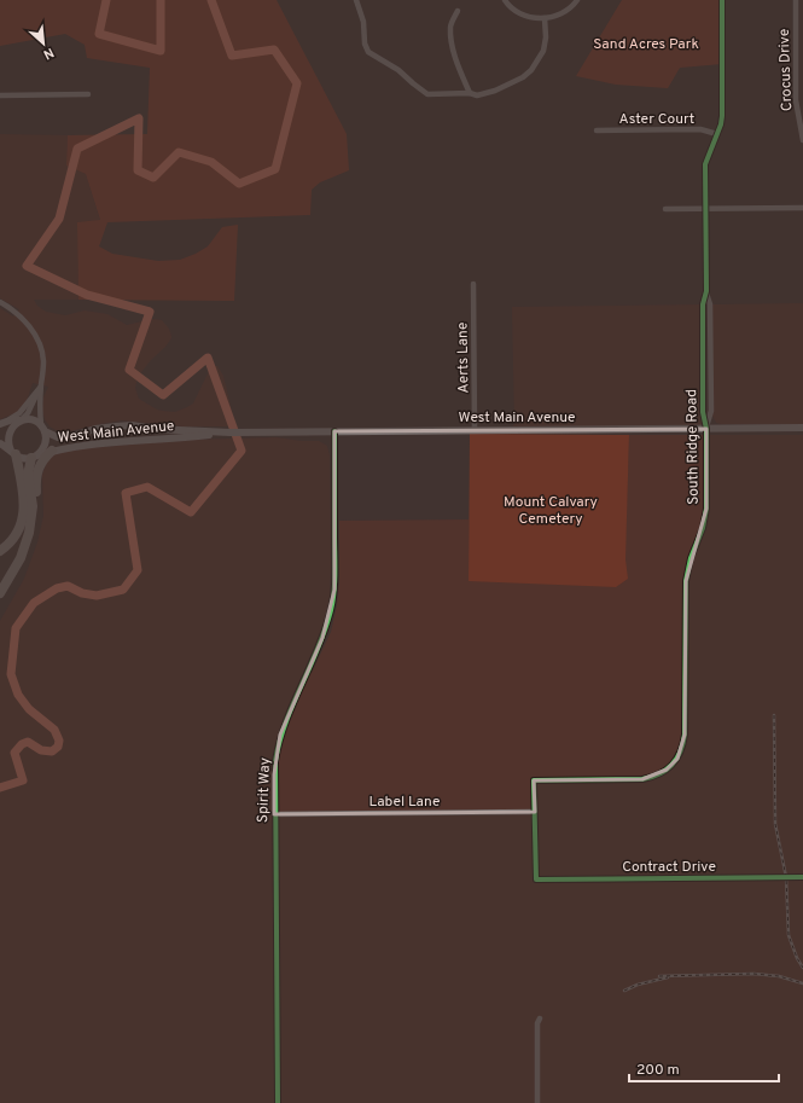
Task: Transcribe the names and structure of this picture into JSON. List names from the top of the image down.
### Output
{
  "streets": {
    "main road": ["West Main Avenue"],
    "street": [
      "Crocus Drive",
      "Aster Court",
      "Aerts Lane",
      "South Ridge Road",
      "Spirit Way",
      "Label Lane",
      "Contract Drive"
    ]
  },
  "crossings": [
    ["Aster Court", "South Ridge Road"],
    ["Aerts Lane", "West Main Avenue"],
    ["West Main Avenue", "South Ridge Road"],
    ["West Main Avenue", "Spirit Way"],
    ["South Ridge Road", "Label Lane"],
    ["South Ridge Road", "Contract Drive"],
    ["Spirit Way", "Label Lane"]
  ],
  "parks": ["Sand Acres Park", "Mount Calvary Cemetery"],
  "scale_bar": "200 m",
  "north": "bottom right"
}
